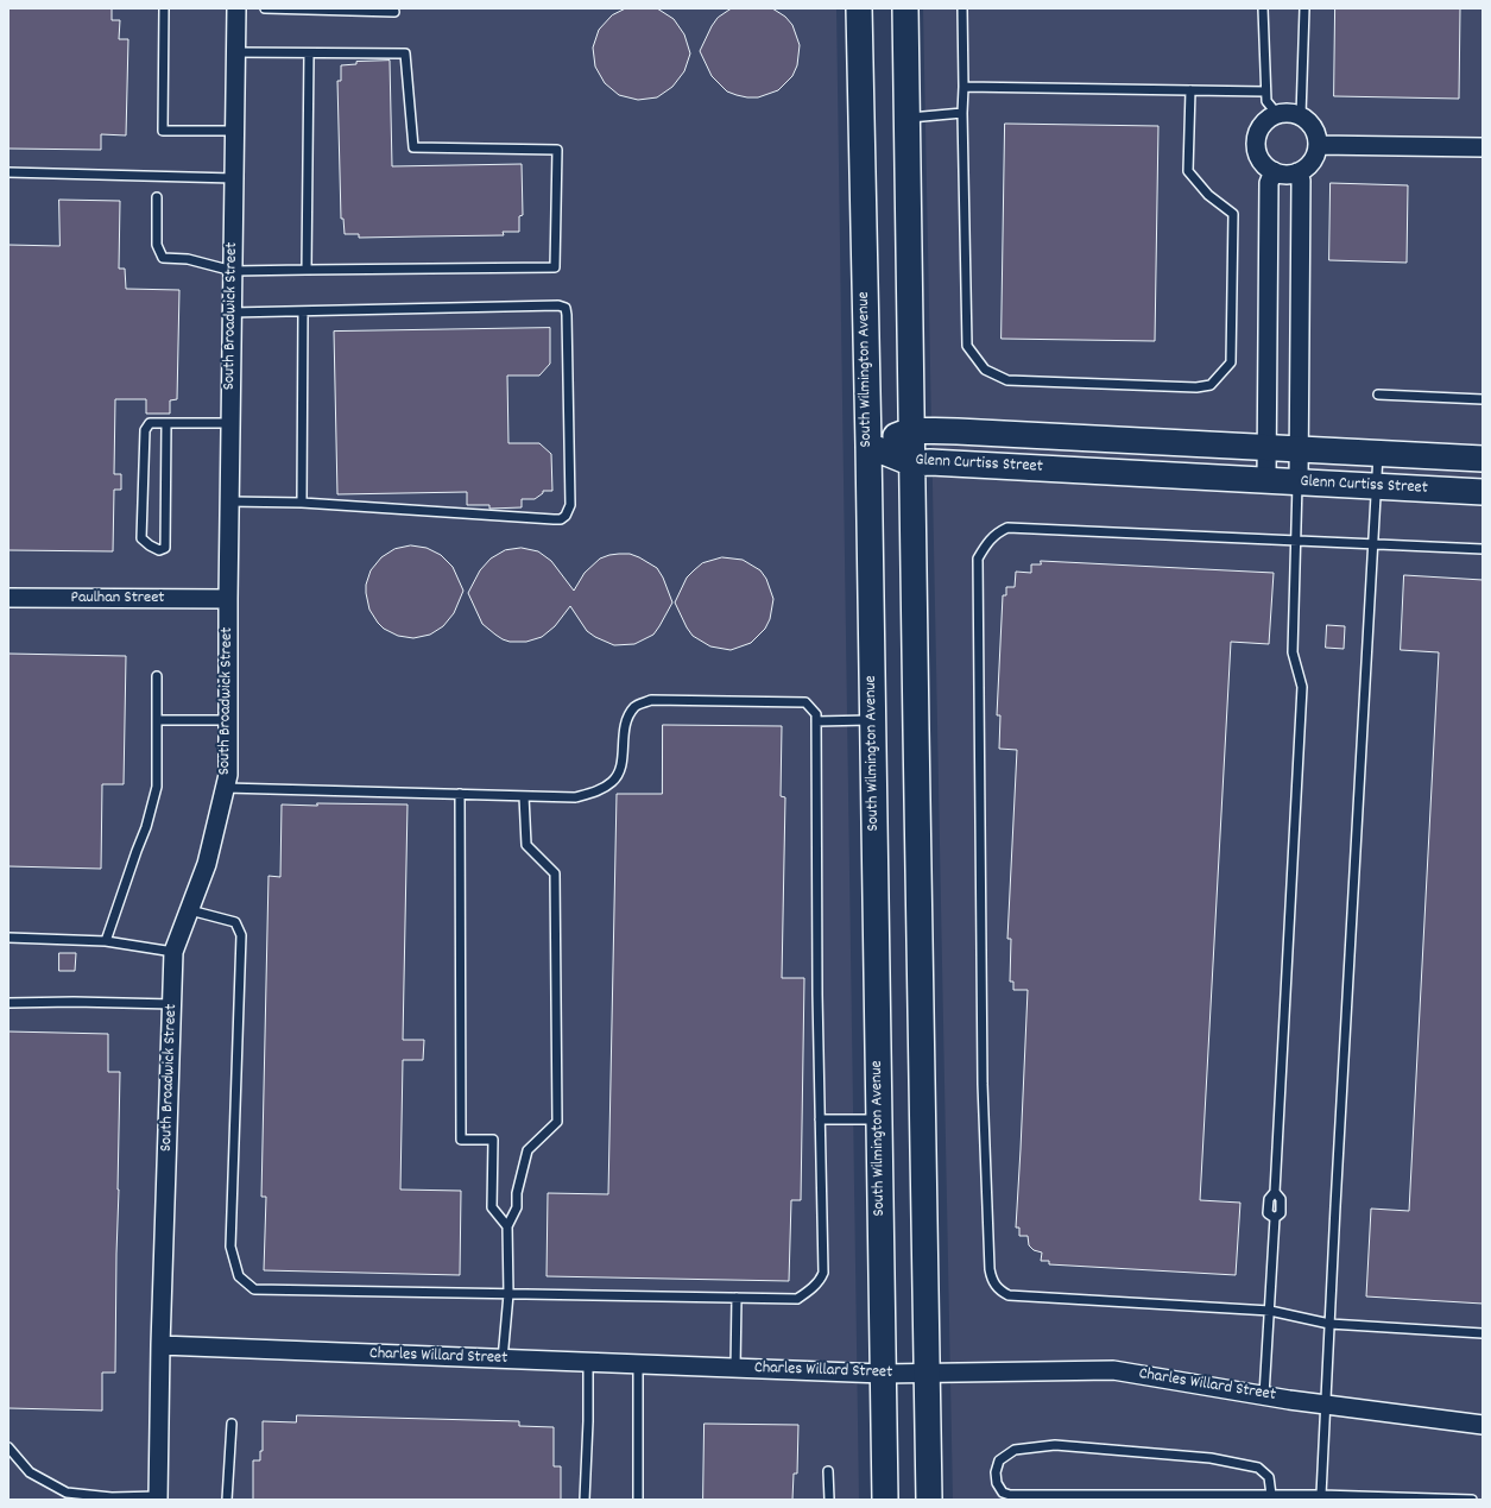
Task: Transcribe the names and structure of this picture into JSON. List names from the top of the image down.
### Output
{
  "streets": {
    "main road": ["South Wilmington Avenue", "Glenn Curtiss Street"],
    "street": ["South Broadwick Street", "Paulhan Street", "Charles Willard Street"]
  },
  "crossings": [
    ["South Broadwick Street", "Paulhan Street"],
    ["South Broadwick Street", "Charles Willard Street"],
    ["South Wilmington Avenue", "Glenn Curtiss Street"],
    ["South Wilmington Avenue", "Charles Willard Street"]
  ]
}
